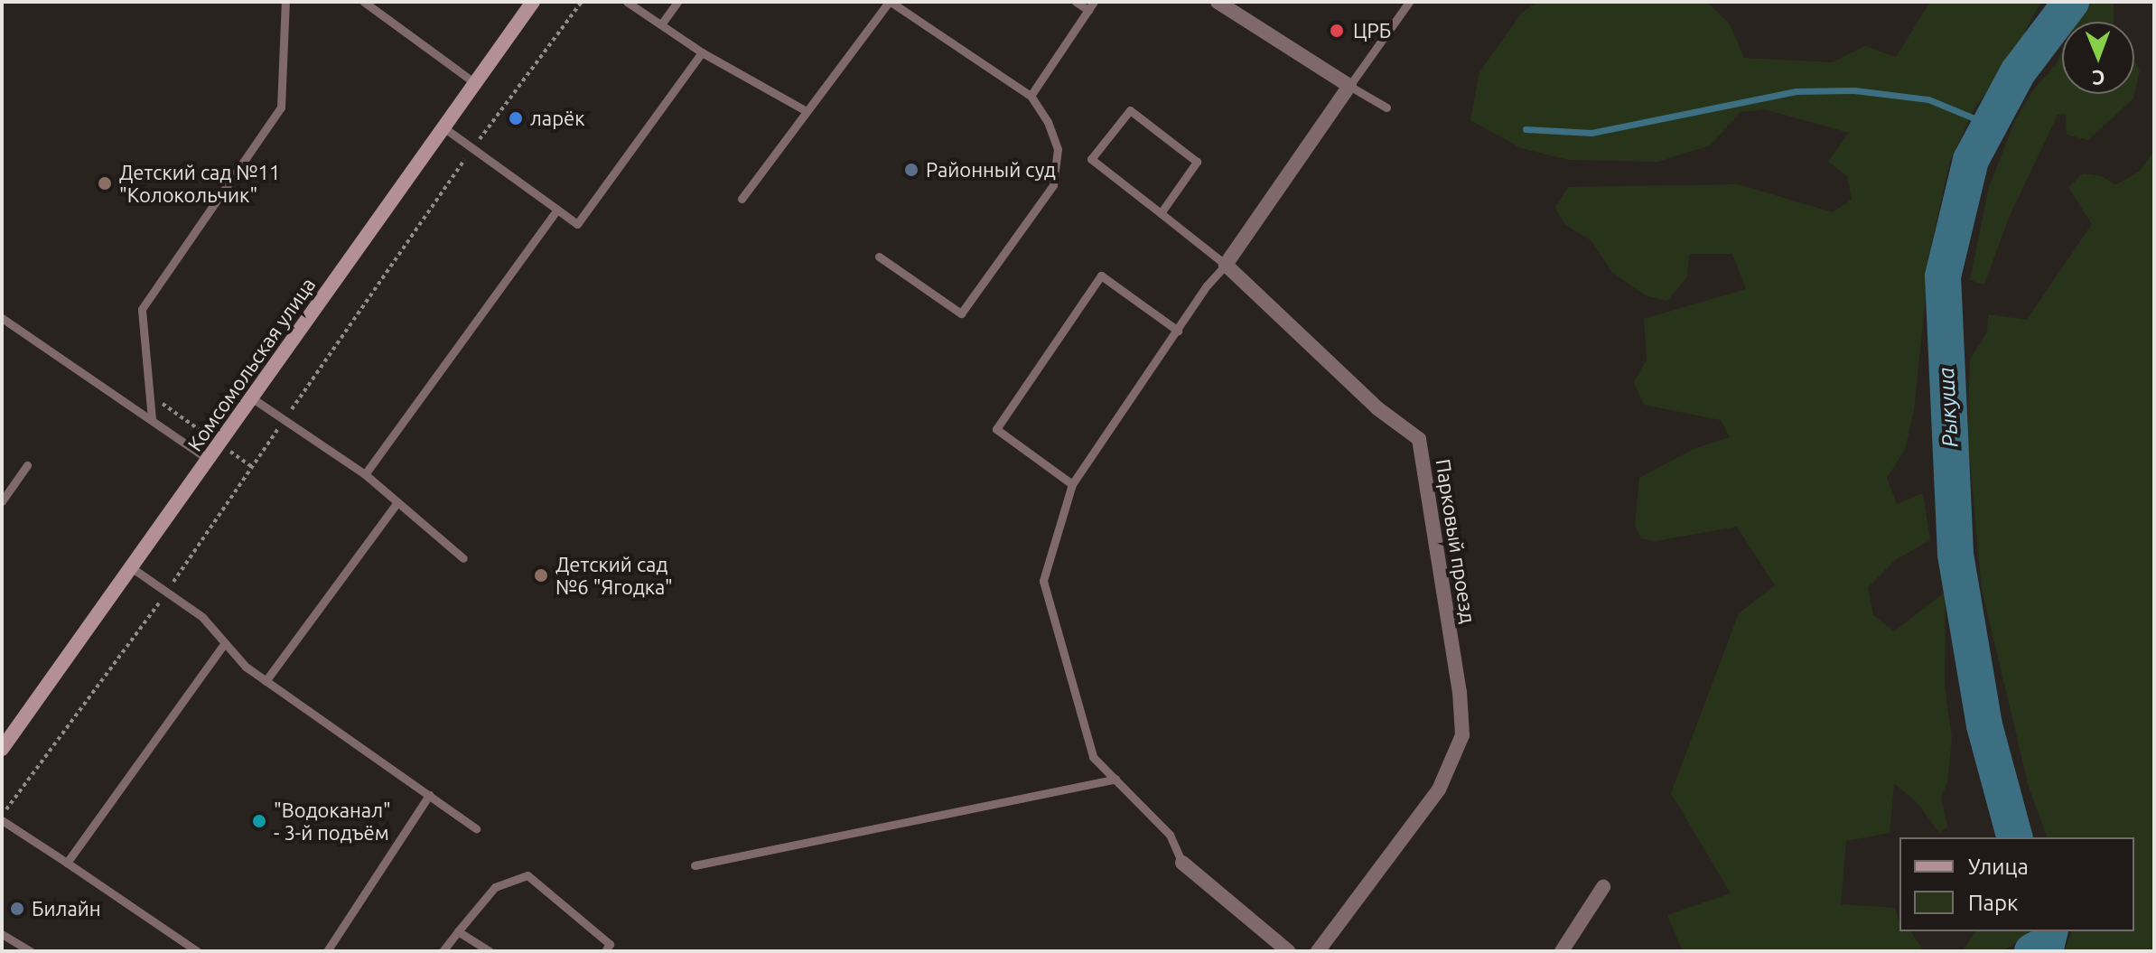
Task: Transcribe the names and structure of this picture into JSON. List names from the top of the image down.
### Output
{
  "streets": {
    "main road": ["Комсомольская улица"],
    "street": ["Парковый проезд"]
  },
  "water": ["Рыкуша"],
  "places": [
    "ЦРБ",
    "ларёк",
    "Районный суд",
    "Детский сад №11 \"Колокольчик\"",
    "Детский сад №6 \"Ягодка\"",
    "\"Водоканал\" - 3-й подъём",
    "Билайн"
  ],
  "legend": ["Улица", "Парк"],
  "north": "bottom"
}
